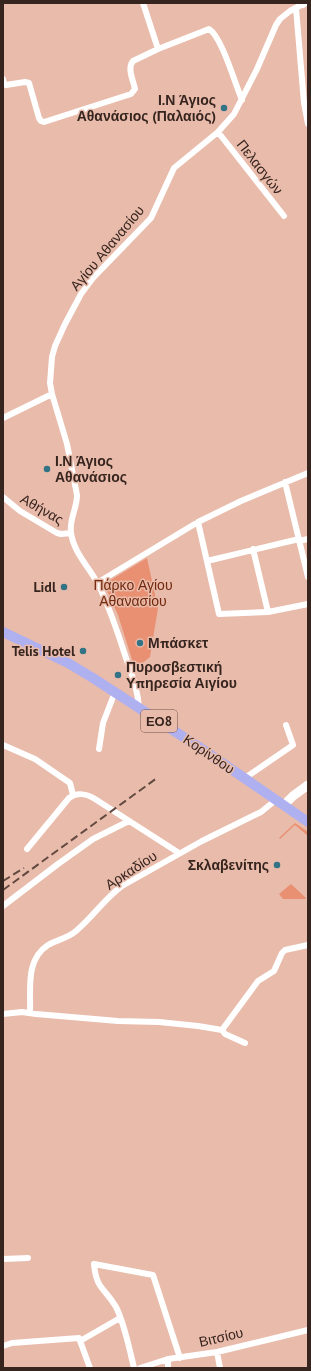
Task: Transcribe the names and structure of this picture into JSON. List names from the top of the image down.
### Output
{
  "streets": {
    "main road": ["ΕΟ8", "Κορίνθου"],
    "street": [
      "Πελασγών",
      "Αγίου Αθανασίου",
      "Αθήνας",
      "Αρκαδίου",
      "Βιτσίου"
    ]
  },
  "crossings": [
    ["Πελασγών", "Αγίου Αθανασίου"],
    ["Αγίου Αθανασίου", "Αθήνας"],
    ["Αγίου Αθανασίου", "Κορίνθου"],
    ["Κορίνθου", "Αρκαδίου"]
  ],
  "parks": ["Πάρκο Αγίου Αθανασίου"],
  "places": [
    "Ι.Ν Άγιος Αθανάσιος (Παλαιός)",
    "Ι.Ν Άγιος Αθανάσιος",
    "Lidl",
    "Μπάσκετ",
    "Telis Hotel",
    "Πυροσβεστική Υπηρεσία Αιγίου",
    "Σκλαβενίτης"
  ]
}
